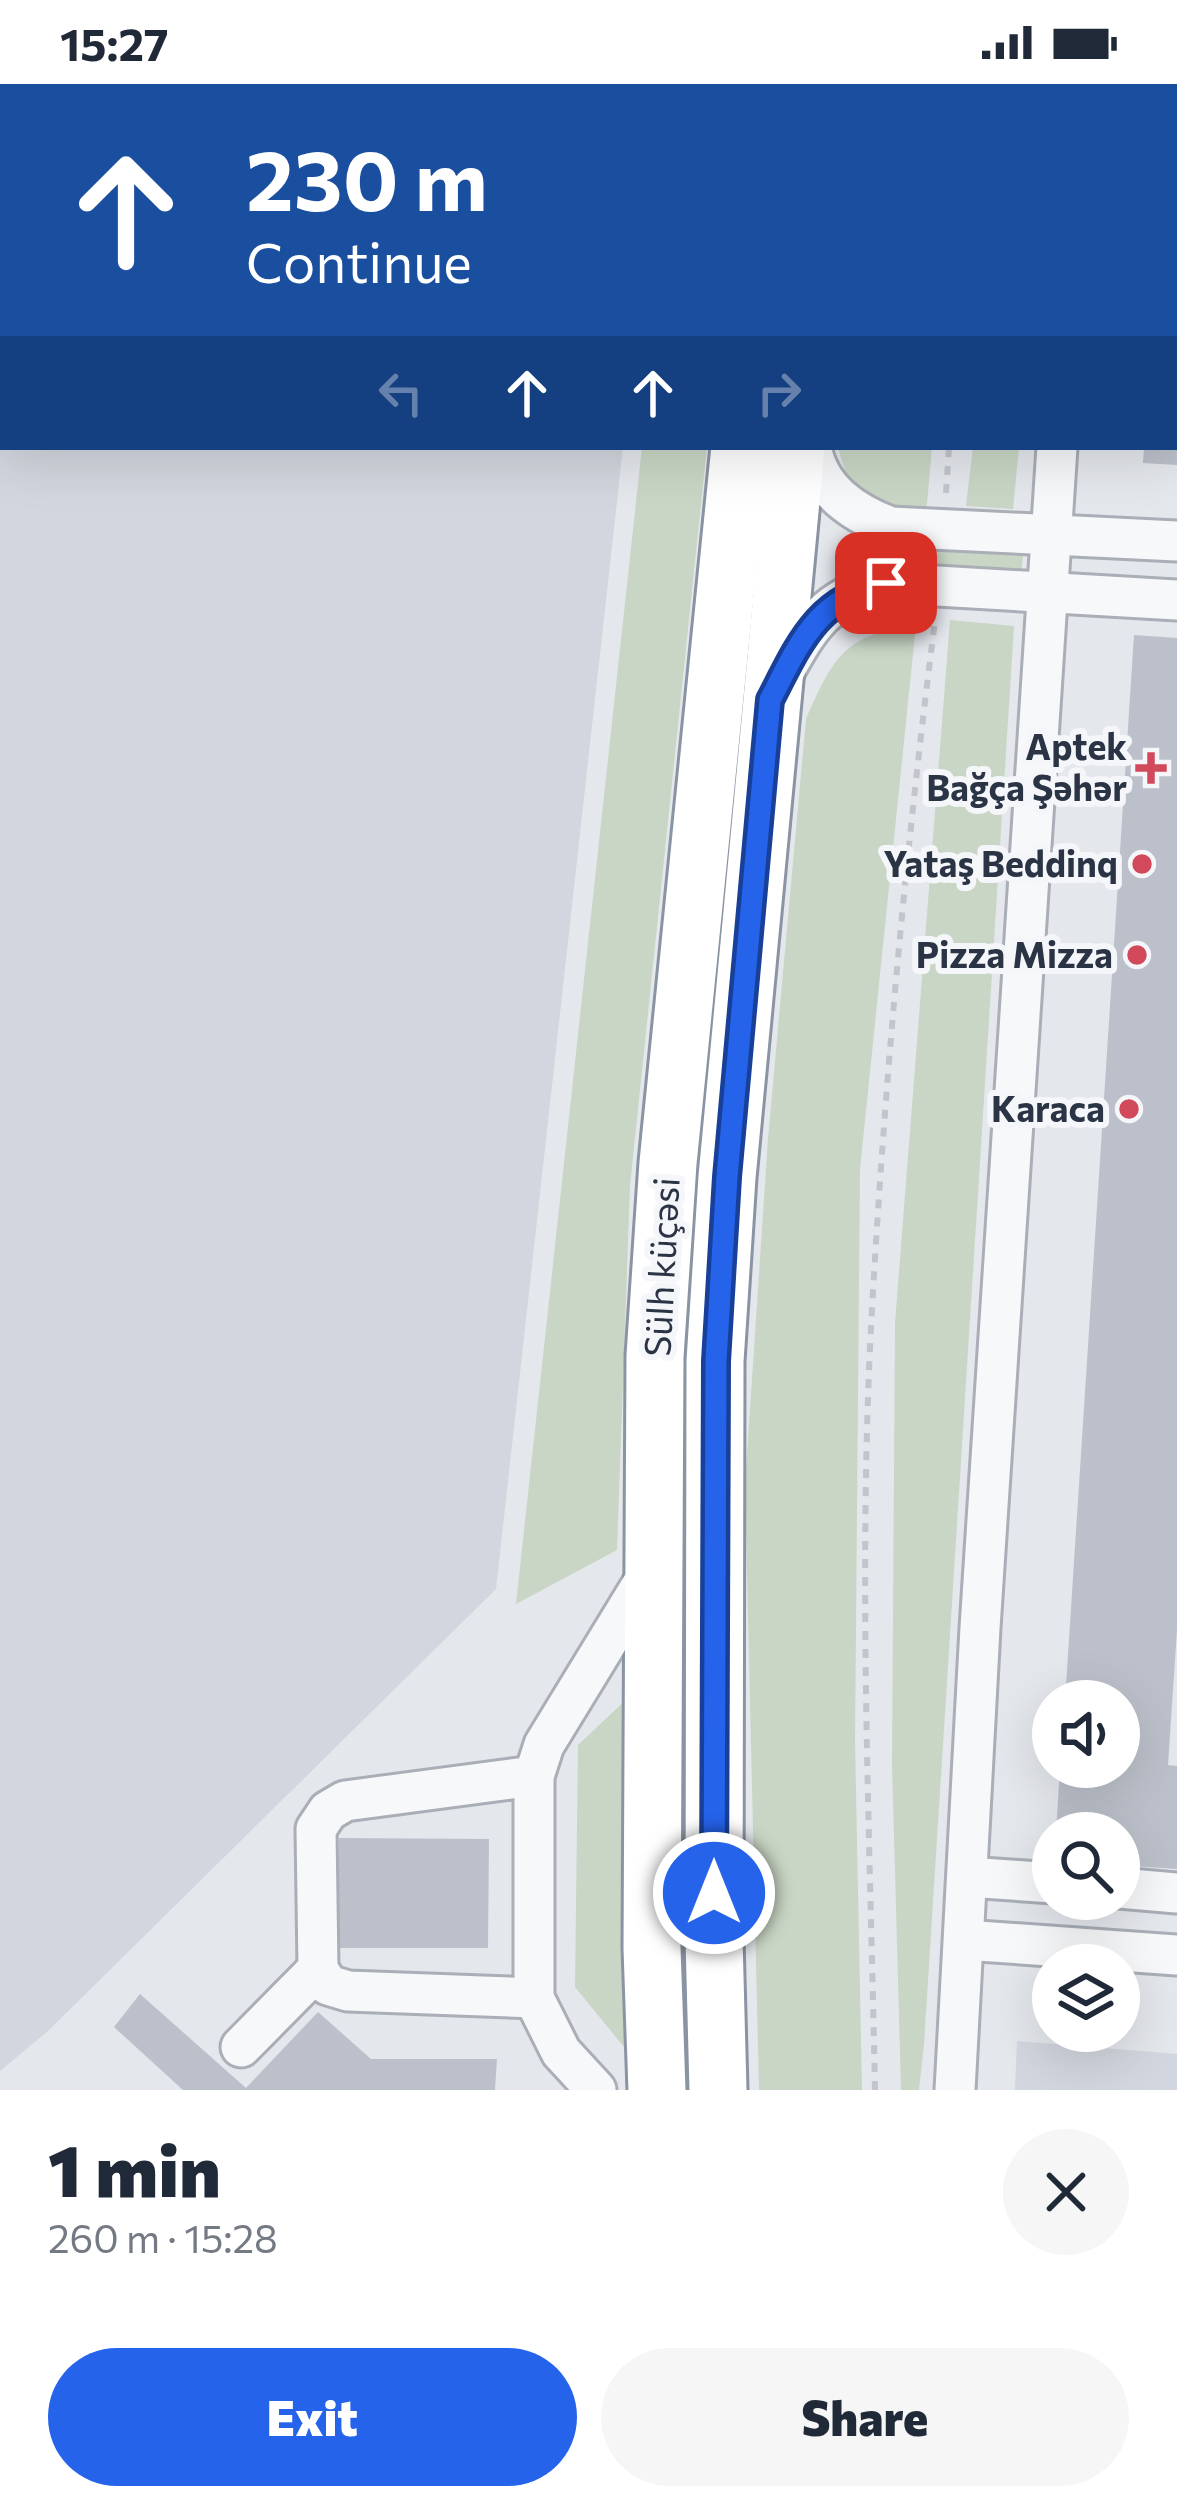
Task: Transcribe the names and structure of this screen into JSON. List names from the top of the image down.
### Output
{
  "streets": {
    "highway": ["Sülh küçəsi"]
  },
  "places": {
    "health": ["Aptek Bağça Şəhər"],
    "other": ["Yataş Beddinq", "Pizza Mizza", "Karaca"]
  },
  "page": {
    "status": "15:27",
    "turn": ["230 m", "Continue"],
    "heading": ["1 min", "260 m · 15:28"],
    "buttons": ["Exit", "Share"]
  }
}
